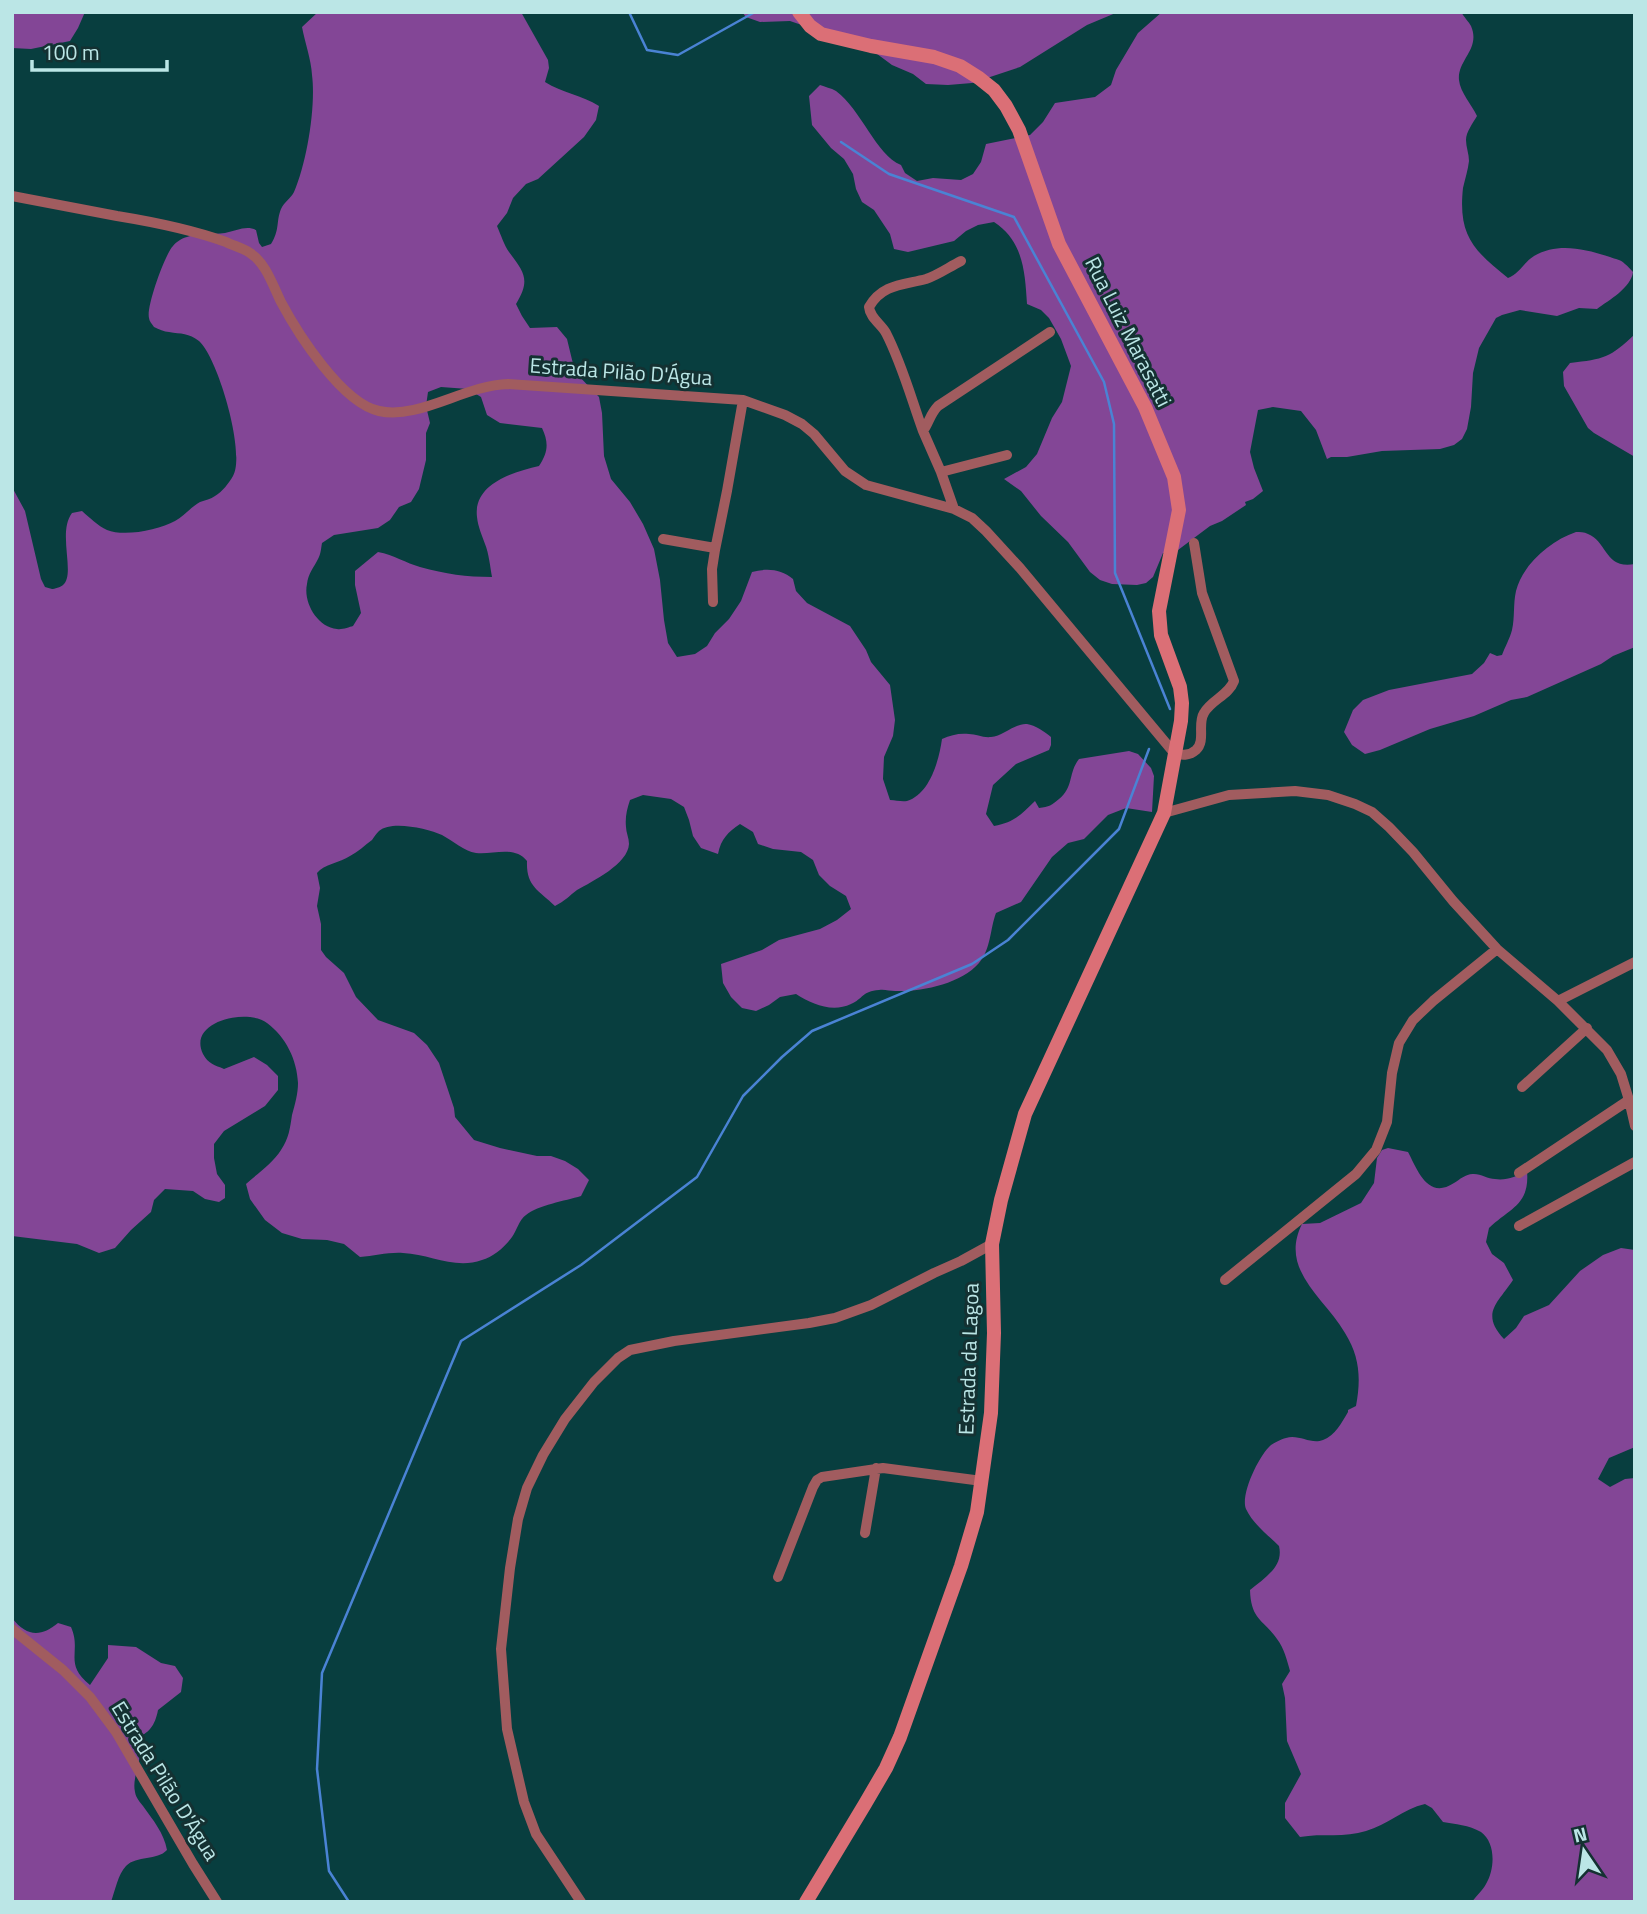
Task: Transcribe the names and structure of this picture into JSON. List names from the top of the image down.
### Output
{
  "streets": {
    "street": ["Rua Luiz Marasatti", "Estrada Pilão D'Água", "Estrada da Lagoa"]
  },
  "crossings": [
    ["Rua Luiz Marasatti", "Estrada Pilão D'Água"],
    ["Rua Luiz Marasatti", "Estrada da Lagoa"]
  ],
  "scale_bar": "100 m",
  "north": "top"
}
